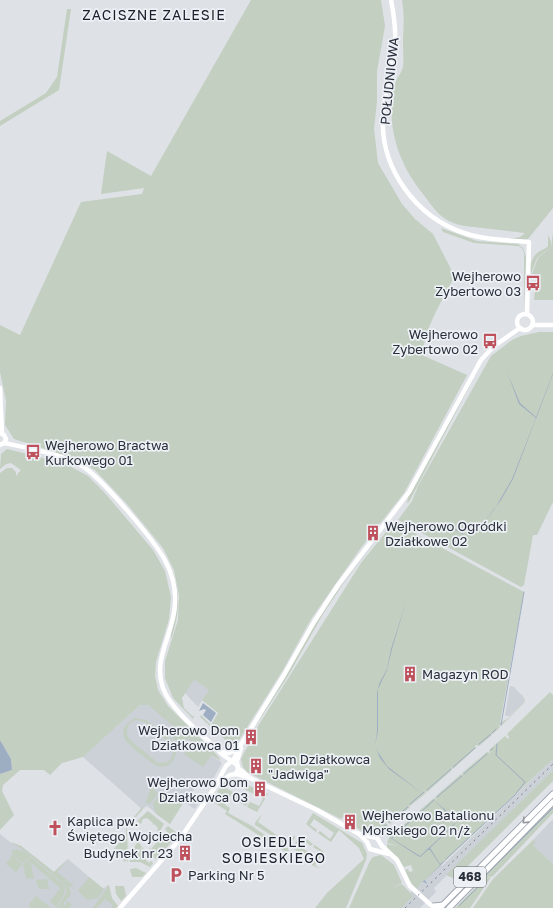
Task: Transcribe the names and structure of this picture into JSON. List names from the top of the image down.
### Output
{
  "streets": {
    "main road": ["468"],
    "street": ["POŁUDNIOWA"]
  },
  "districts": ["ZACISZNE ZALESIE", "OSIEDLE SOBIESKIEGO"],
  "places": {
    "bus stop": ["Wejherowo Zybertowo 03", "Wejherowo Zybertowo 02", "Wejherowo Bractwa Kurkowego 01"],
    "building": [
      "Wejherowo Ogródki Działkowe 02",
      "Magazyn ROD",
      "Wejherowo Dom Działkowca 01",
      "Dom Działkowca \"Jadwiga\"",
      "Wejherowo Dom Działkowca 03",
      "Wejherowo Batalionu Morskiego 02 n/ż",
      "Budynek nr 23"
    ],
    "church": ["Kaplica pw. Świętego Wojciecha"],
    "parking": ["Parking Nr 5"]
  }
}
